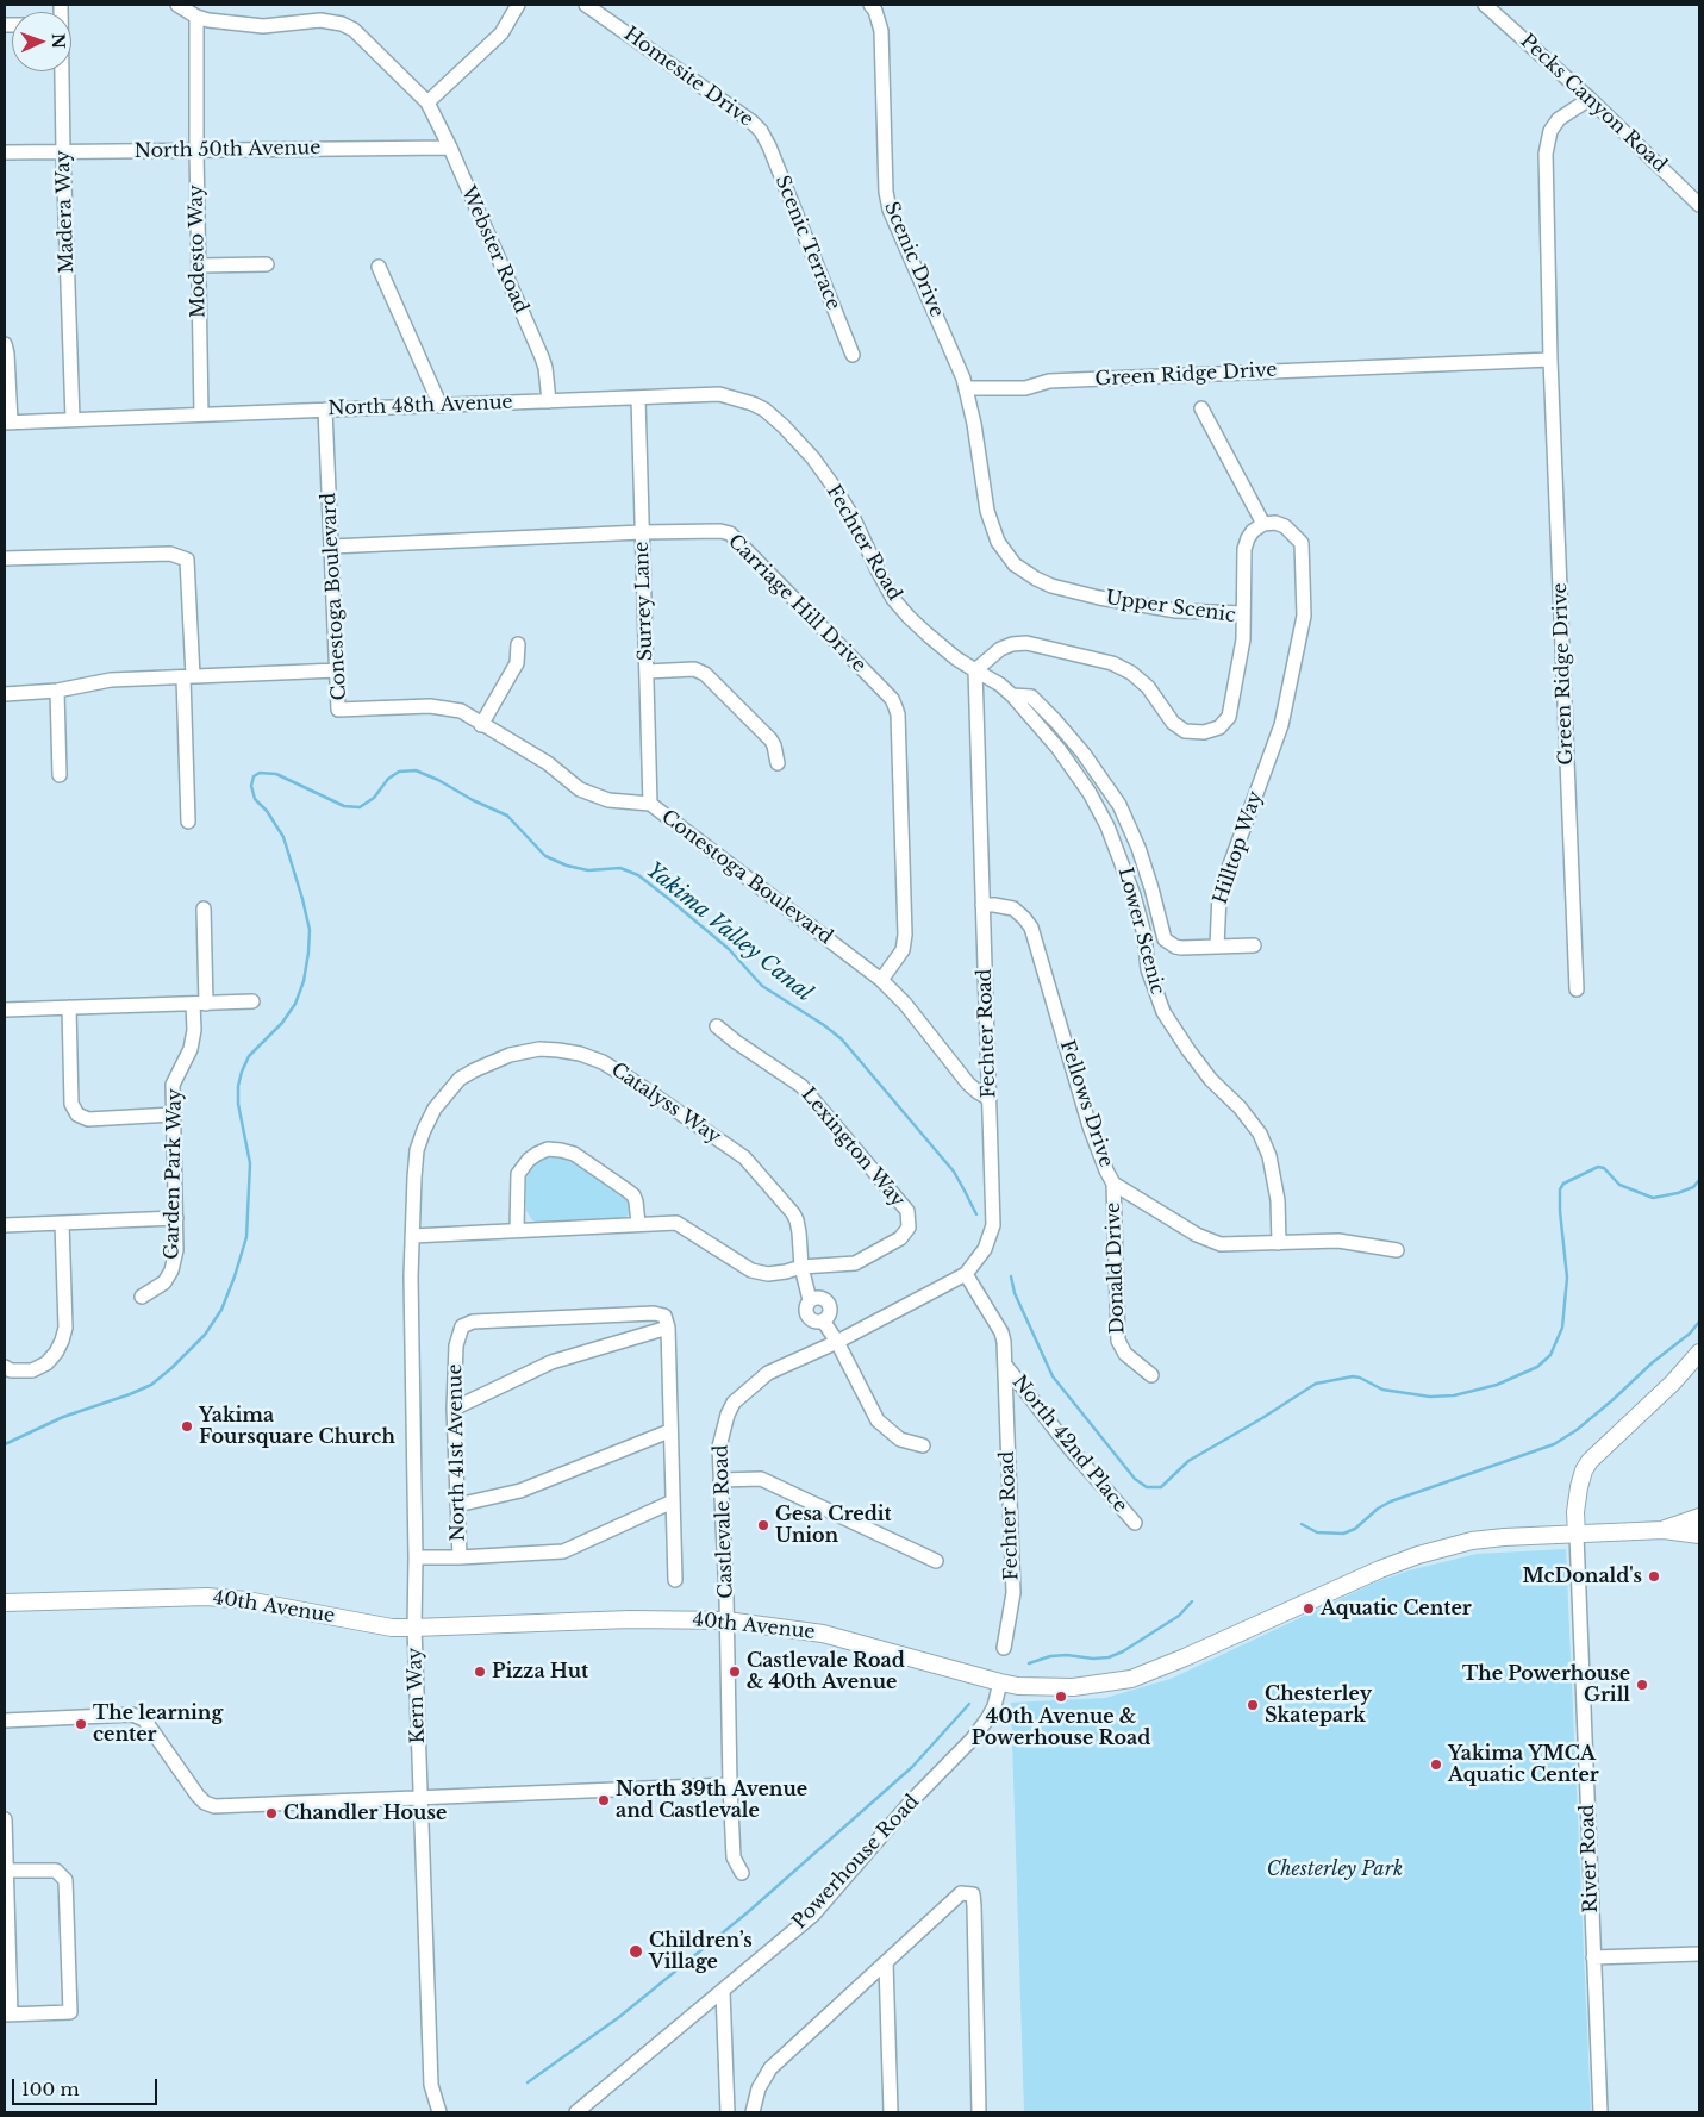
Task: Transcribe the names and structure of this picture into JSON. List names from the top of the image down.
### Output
{
  "streets": {
    "main road": ["40th Avenue"],
    "street": [
      "Homesite Drive",
      "Pecks Canyon Road",
      "North 50th Avenue",
      "Madera Way",
      "Scenic Terrace",
      "Webster Road",
      "Modesto Way",
      "Scenic Drive",
      "Green Ridge Drive",
      "North 48th Avenue",
      "Fechter Road",
      "Conestoga Boulevard",
      "Surrey Lane",
      "Carriage Hill Drive",
      "Upper Scenic",
      "Hilltop Way",
      "Lower Scenic",
      "Catalyss Way",
      "Fellows Drive",
      "Lexington Way",
      "Garden Park Way",
      "Donald Drive",
      "North 42nd Place",
      "North 41st Avenue",
      "Castlevale Road",
      "Kern Way",
      "River Road",
      "Powerhouse Road"
    ]
  },
  "crossings": [
    ["Homesite Drive", "Scenic Terrace"],
    ["Pecks Canyon Road", "Green Ridge Drive"],
    ["North 50th Avenue", "Madera Way"],
    ["North 50th Avenue", "Webster Road"],
    ["North 50th Avenue", "Modesto Way"],
    ["Madera Way", "North 48th Avenue"],
    ["Webster Road", "Modesto Way"],
    ["Webster Road", "North 48th Avenue"],
    ["Modesto Way", "North 48th Avenue"],
    ["Scenic Drive", "Green Ridge Drive"],
    ["Scenic Drive", "Upper Scenic"],
    ["North 48th Avenue", "Fechter Road"],
    ["North 48th Avenue", "Conestoga Boulevard"],
    ["North 48th Avenue", "Surrey Lane"],
    ["Fechter Road", "Conestoga Boulevard"],
    ["Fechter Road", "Upper Scenic"],
    ["Fechter Road", "Lower Scenic"],
    ["Fechter Road", "Fellows Drive"],
    ["Fechter Road", "North 42nd Place"],
    ["Fechter Road", "Castlevale Road"],
    ["Conestoga Boulevard", "Surrey Lane"],
    ["Conestoga Boulevard", "Carriage Hill Drive"],
    ["Surrey Lane", "Carriage Hill Drive"],
    ["Upper Scenic", "Lower Scenic"],
    ["Lower Scenic", "Fellows Drive"],
    ["Catalyss Way", "Lexington Way"],
    ["Catalyss Way", "Castlevale Road"],
    ["Catalyss Way", "Kern Way"],
    ["Fellows Drive", "Donald Drive"],
    ["North 41st Avenue", "Kern Way"],
    ["Castlevale Road", "40th Avenue"],
    ["40th Avenue", "Kern Way"],
    ["40th Avenue", "River Road"],
    ["40th Avenue", "Powerhouse Road"]
  ],
  "water": ["Yakima Valley Canal"],
  "parks": ["Chesterley Park"],
  "places": [
    "Yakima Foursquare Church",
    "Gesa Credit Union",
    "McDonald's",
    "Aquatic Center",
    "Pizza Hut",
    "Castlevale Road & 40th Avenue",
    "The Powerhouse Grill",
    "40th Avenue & Powerhouse Road",
    "Chesterley Skatepark",
    "The learning center",
    "Yakima YMCA Aquatic Center",
    "North 39th Avenue and Castlevale",
    "Chandler House",
    "Children’s Village"
  ],
  "scale_bar": "100 m",
  "north": "right"
}
